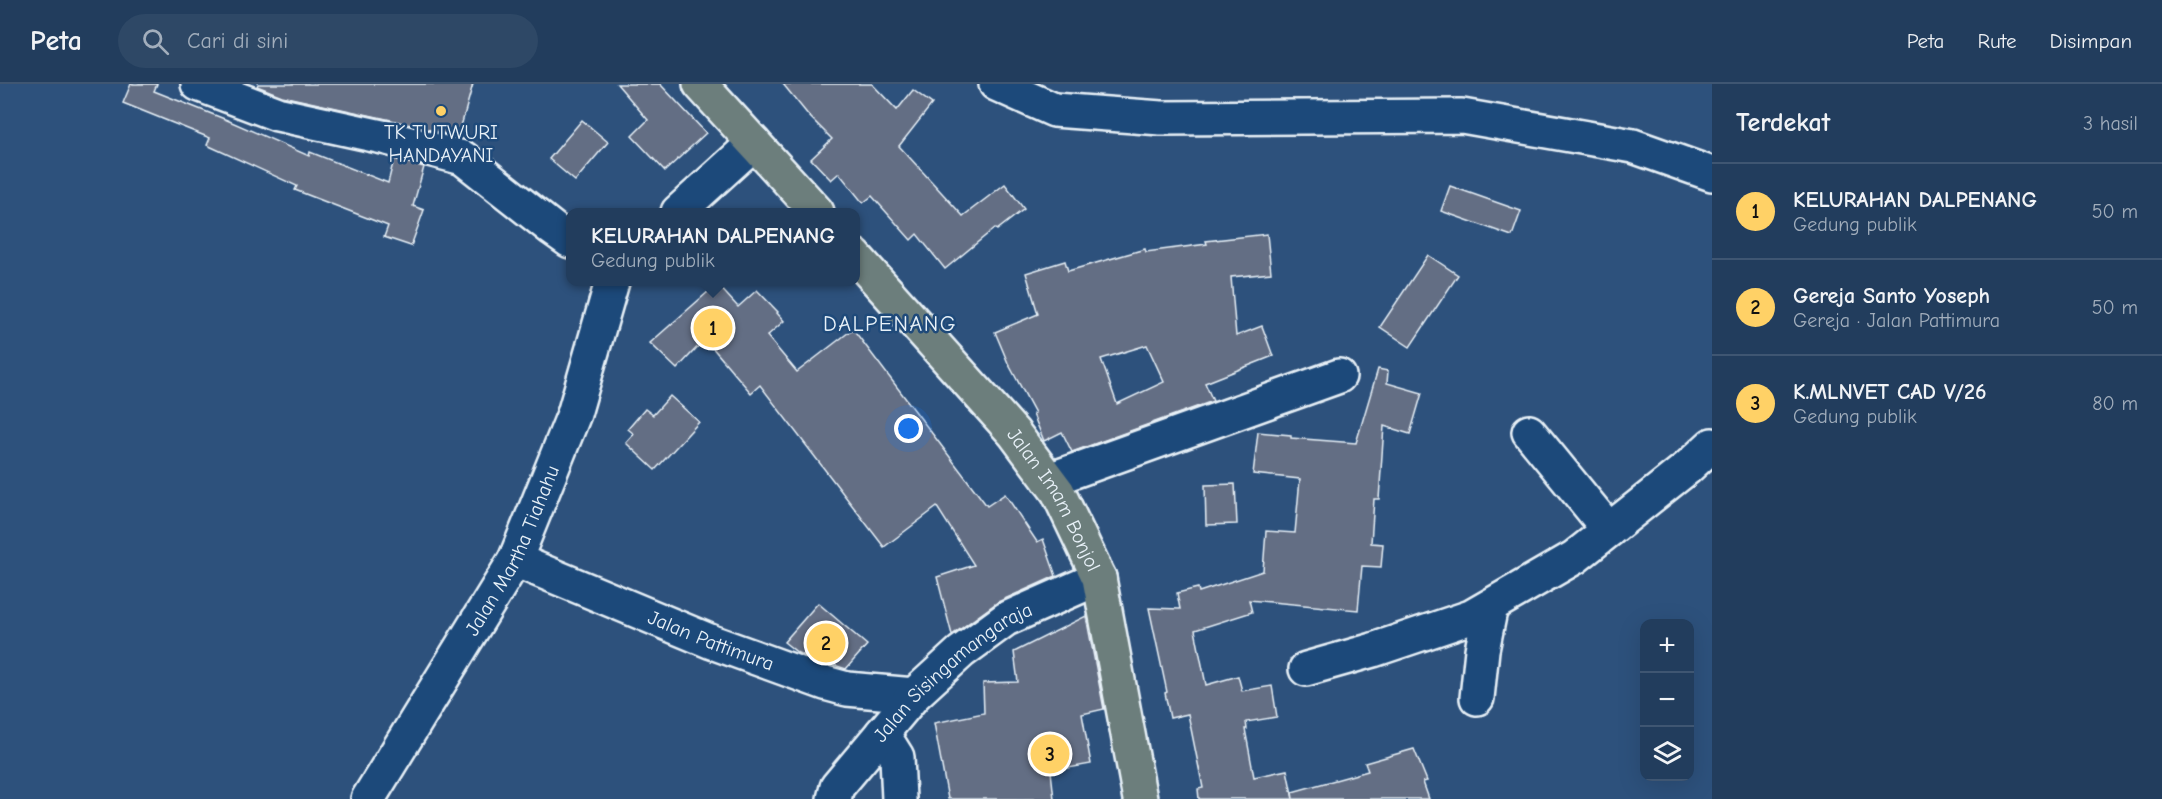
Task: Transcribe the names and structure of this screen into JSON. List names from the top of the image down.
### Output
{
  "streets": {
    "main road": ["Jalan Imam Bonjol"],
    "street": ["Jalan Martha Tiahahu", "Jalan Pattimura", "Jalan Sisingamangaraja"]
  },
  "crossings": [
    ["Jalan Imam Bonjol", "Jalan Sisingamangaraja"],
    ["Jalan Martha Tiahahu", "Jalan Pattimura"],
    ["Jalan Pattimura", "Jalan Sisingamangaraja"]
  ],
  "districts": ["DALPENANG"],
  "places": ["TK TUTWURI HANDAYANI"],
  "page": {
    "header": "Peta",
    "search": "Cari di sini",
    "nav": ["Peta", "Rute", "Disimpan"],
    "heading": ["Terdekat", "3 hasil"],
    "list": [
      {
        "mark": "1",
        "name": "KELURAHAN DALPENANG",
        "note": "Gedung publik",
        "value": "50 m"
      },
      {
        "mark": "2",
        "name": "Gereja Santo Yoseph",
        "note": "Gereja · Jalan Pattimura",
        "value": "50 m"
      },
      {
        "mark": "3",
        "name": "K.MLNVET CAD V/26",
        "note": "Gedung publik",
        "value": "80 m"
      }
    ],
    "popup": ["KELURAHAN DALPENANG", "Gedung publik"],
    "pins": ["1", "2", "3"],
    "map_buttons": ["+", "−"]
  }
}
